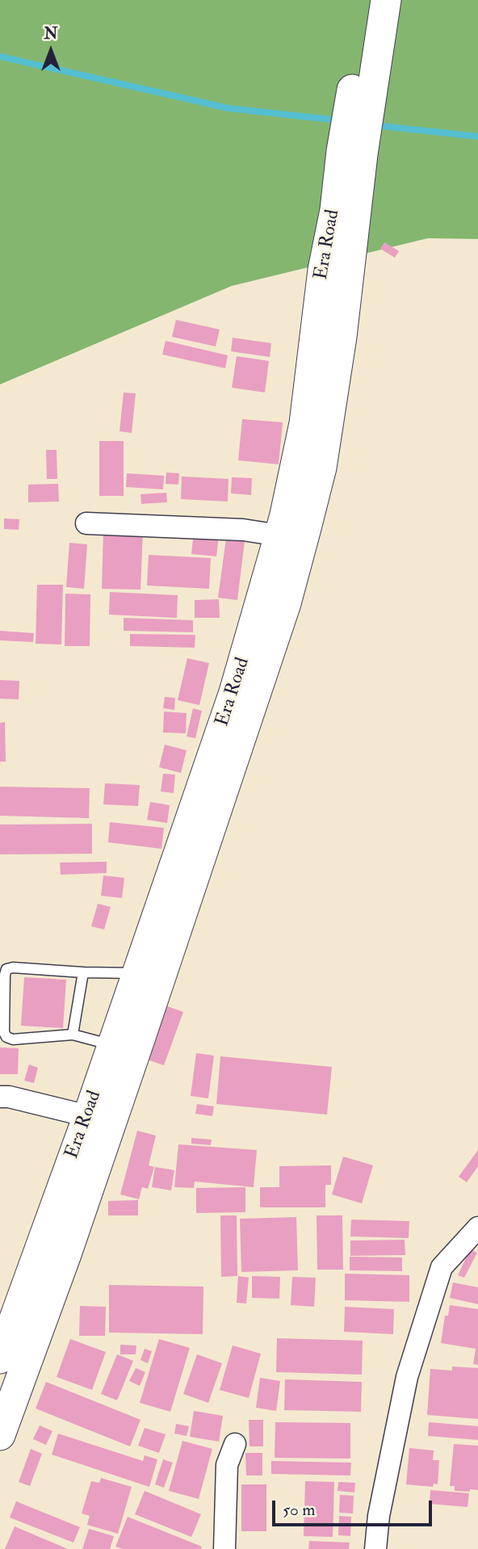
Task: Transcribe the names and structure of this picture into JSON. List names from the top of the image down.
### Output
{
  "streets": {
    "main road": ["Era Road"]
  },
  "scale_bar": "50 m",
  "north": "top"
}
